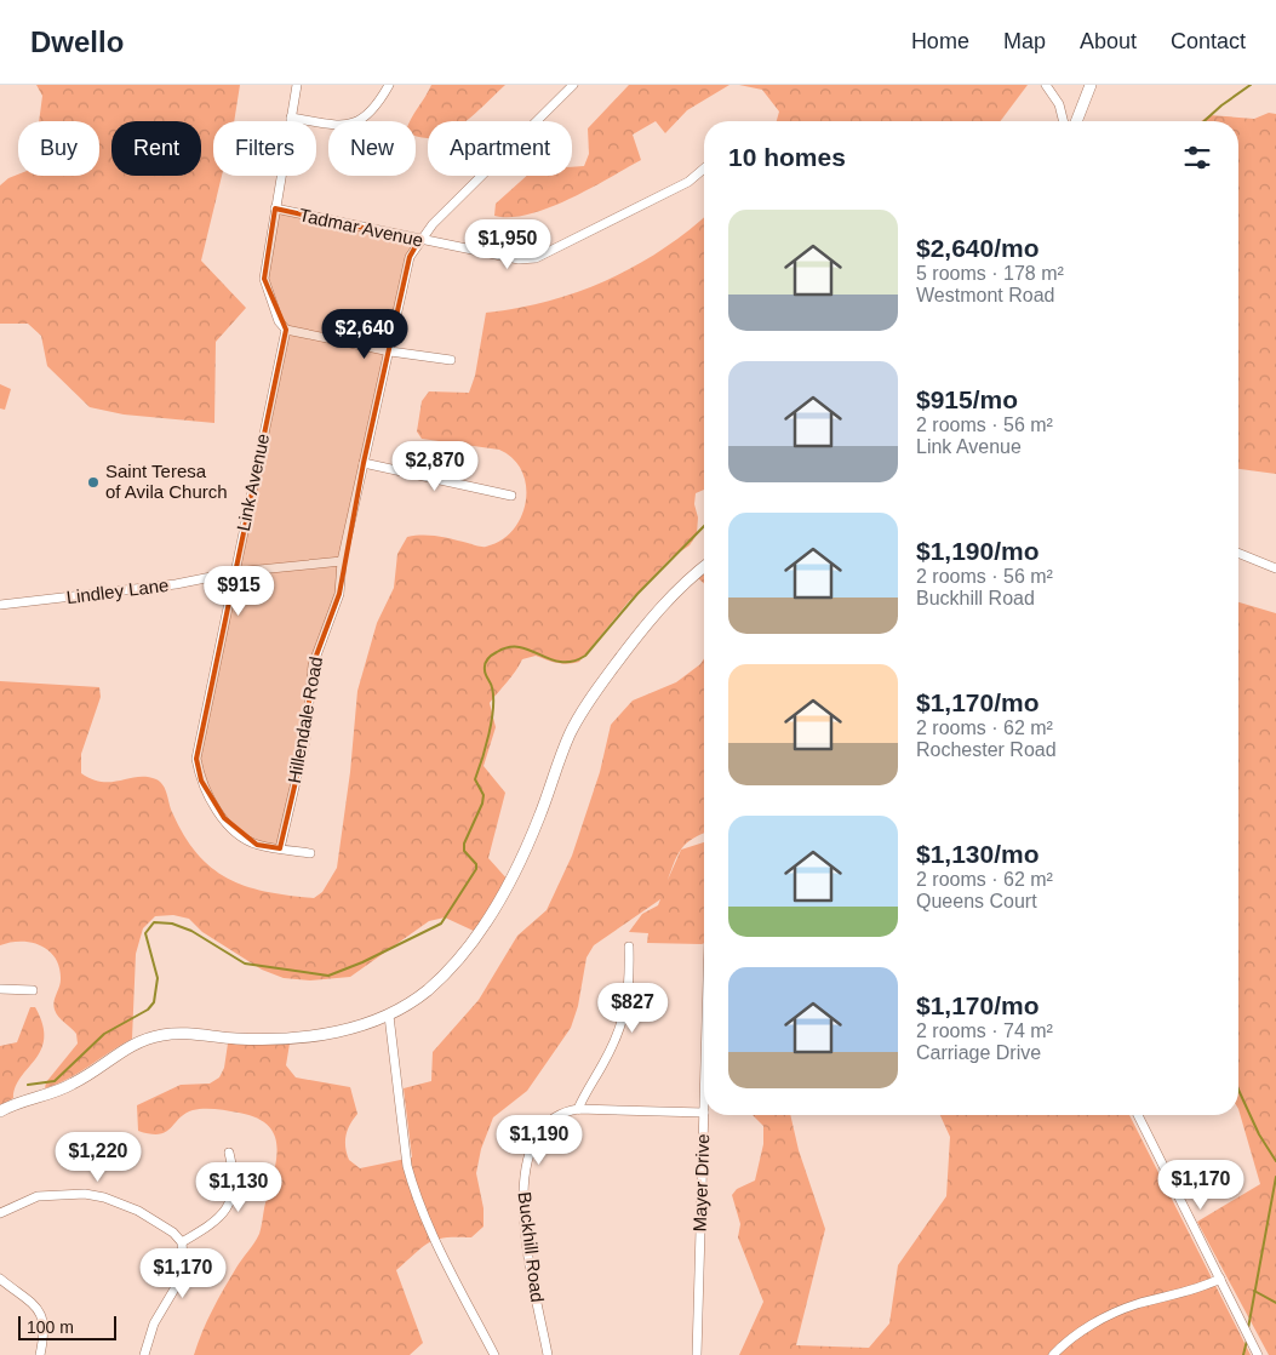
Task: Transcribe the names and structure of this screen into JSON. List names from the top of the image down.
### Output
{
  "streets": {
    "street": [
      "Tadmar Avenue",
      "Link Avenue",
      "Lindley Lane",
      "Hillendale Road",
      "Mayer Drive",
      "Buckhill Road"
    ]
  },
  "crossings": [
    ["Tadmar Avenue", "Hillendale Road"],
    ["Link Avenue", "Lindley Lane"],
    ["Link Avenue", "Hillendale Road"],
    ["Lindley Lane", "Hillendale Road"],
    ["Mayer Drive", "Buckhill Road"]
  ],
  "places": ["Saint Teresa of Avila Church"],
  "scale_bar": "100 m",
  "page": {
    "header": "Dwello",
    "nav": [
      "Home",
      "Map",
      "About",
      "Contact"
    ],
    "chip": [
      "Buy",
      "Rent",
      "Filters",
      "New",
      "Apartment"
    ],
    "heading": "10 homes",
    "list": [
      {
        "name": "$2,640/mo",
        "note": "5 rooms · 178 m² · Westmont Road"
      },
      {
        "name": "$915/mo",
        "note": "2 rooms · 56 m² · Link Avenue"
      },
      {
        "name": "$1,190/mo",
        "note": "2 rooms · 56 m² · Buckhill Road"
      },
      {
        "name": "$1,170/mo",
        "note": "2 rooms · 62 m² · Rochester Road"
      },
      {
        "name": "$1,130/mo",
        "note": "2 rooms · 62 m² · Queens Court"
      },
      {
        "name": "$1,170/mo",
        "note": "2 rooms · 74 m² · Carriage Drive"
      }
    ],
    "price": [
      "$1,950",
      "$2,640",
      "$2,870",
      "$915",
      "$827",
      "$1,190",
      "$1,220",
      "$1,170",
      "$1,130",
      "$1,170"
    ],
    "scale": "100 m"
  }
}
